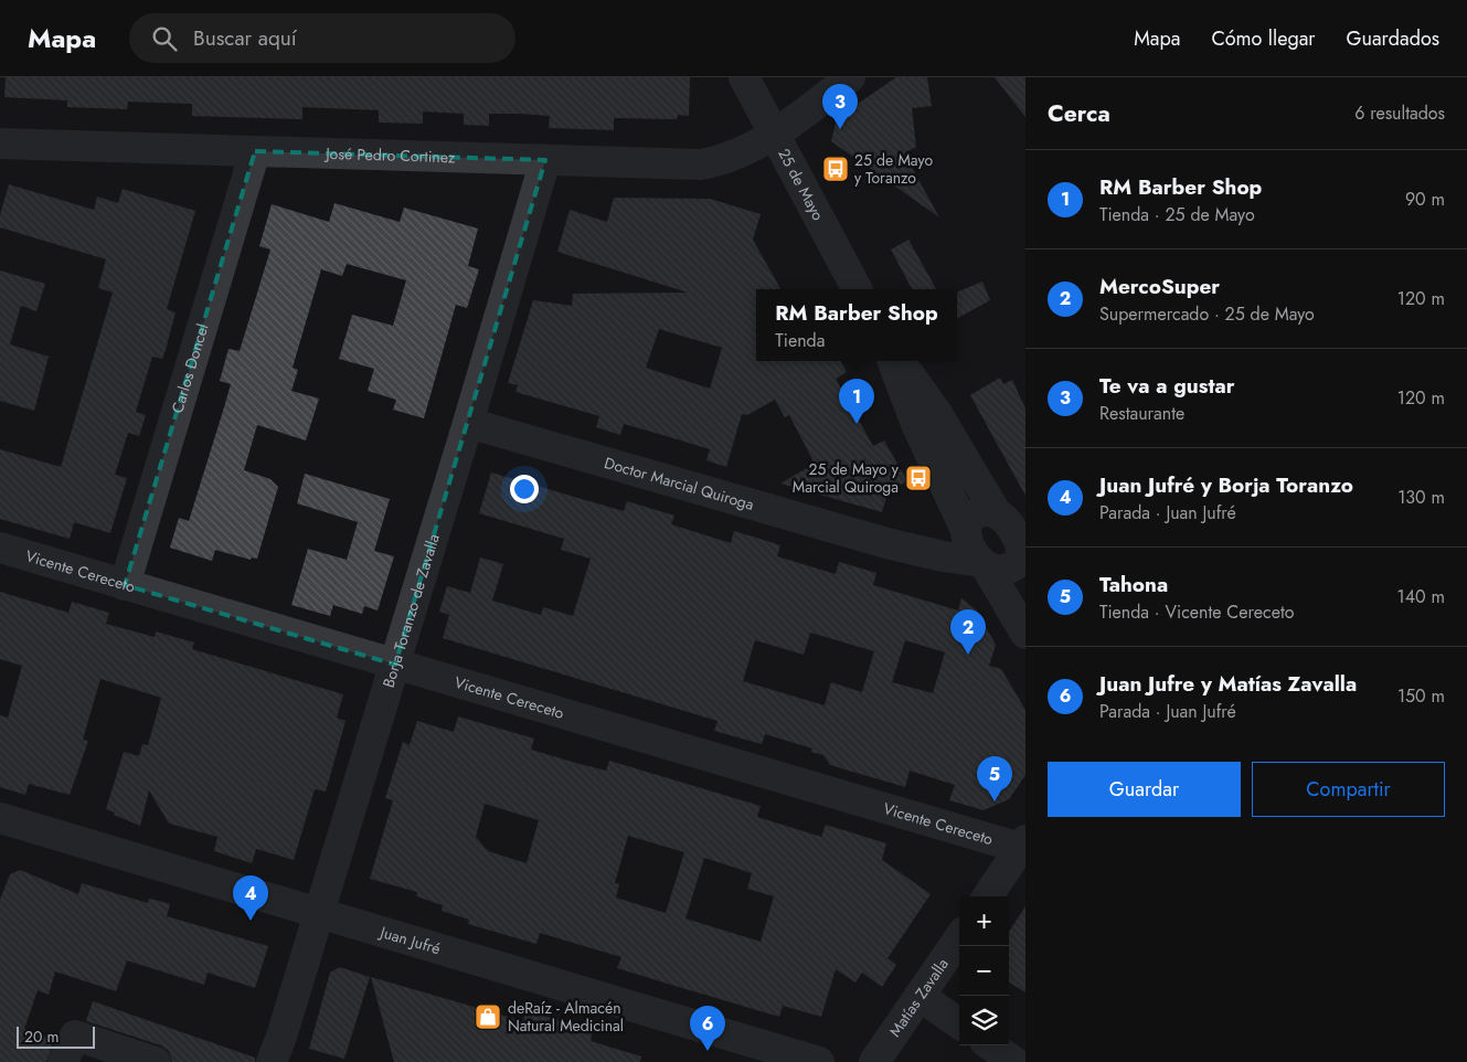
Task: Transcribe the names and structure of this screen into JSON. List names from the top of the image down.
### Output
{
  "streets": {
    "street": [
      "José Pedro Cortinez",
      "25 de Mayo",
      "Carlos Doncel",
      "Doctor Marcial Quiroga",
      "Vicente Cereceto",
      "Borja Toranzo de Zavalla",
      "Juan Jufré",
      "Matías Zavalla"
    ]
  },
  "crossings": [
    ["José Pedro Cortinez", "25 de Mayo"],
    ["José Pedro Cortinez", "Carlos Doncel"],
    ["José Pedro Cortinez", "Borja Toranzo de Zavalla"],
    ["Carlos Doncel", "Vicente Cereceto"],
    ["Doctor Marcial Quiroga", "Borja Toranzo de Zavalla"],
    ["Vicente Cereceto", "Borja Toranzo de Zavalla"],
    ["Borja Toranzo de Zavalla", "Juan Jufré"]
  ],
  "places": {
    "bus stop": ["25 de Mayo y Toranzo", "25 de Mayo y Marcial Quiroga"],
    "shop": ["deRaíz - Almacén Natural Medicinal"]
  },
  "scale_bar": "20 m",
  "page": {
    "header": "Mapa",
    "search": "Buscar aquí",
    "nav": ["Mapa", "Cómo llegar", "Guardados"],
    "heading": ["Cerca", "6 resultados"],
    "pins": [
      "3",
      "1",
      "2",
      "5",
      "4",
      "6"
    ],
    "list": [
      {
        "mark": "1",
        "name": "RM Barber Shop",
        "note": "Tienda · 25 de Mayo",
        "value": "90 m"
      },
      {
        "mark": "2",
        "name": "MercoSuper",
        "note": "Supermercado · 25 de Mayo",
        "value": "120 m"
      },
      {
        "mark": "3",
        "name": "Te va a gustar",
        "note": "Restaurante",
        "value": "120 m"
      },
      {
        "mark": "4",
        "name": "Juan Jufré y Borja Toranzo",
        "note": "Parada · Juan Jufré",
        "value": "130 m"
      },
      {
        "mark": "5",
        "name": "Tahona",
        "note": "Tienda · Vicente Cereceto",
        "value": "140 m"
      },
      {
        "mark": "6",
        "name": "Juan Jufre y Matías Zavalla",
        "note": "Parada · Juan Jufré",
        "value": "150 m"
      }
    ],
    "popup": ["RM Barber Shop", "Tienda"],
    "buttons": ["Guardar", "Compartir"],
    "map_buttons": ["+", "−"],
    "scale": "20 m"
  }
}
